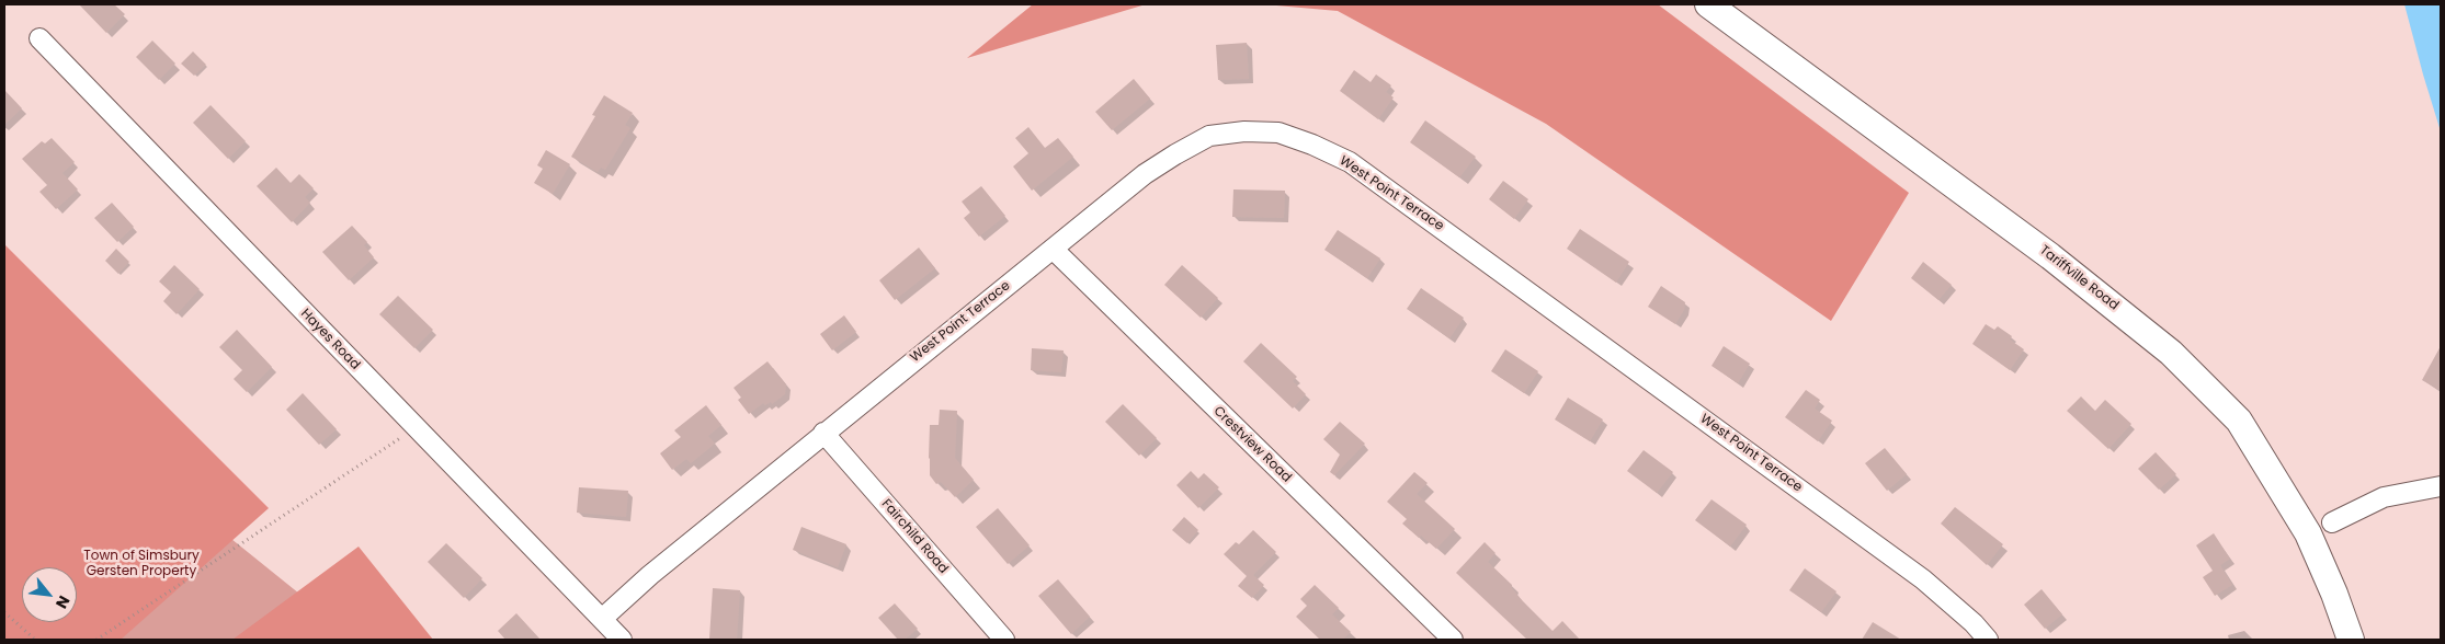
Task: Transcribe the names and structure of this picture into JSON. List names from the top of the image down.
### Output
{
  "streets": {
    "main road": ["Tariffville Road"],
    "street": [
      "West Point Terrace",
      "Hayes Road",
      "Crestview Road",
      "Fairchild Road"
    ]
  },
  "crossings": [
    ["West Point Terrace", "Hayes Road"],
    ["West Point Terrace", "Crestview Road"],
    ["West Point Terrace", "Fairchild Road"]
  ],
  "parks": ["Town of Simsbury Gersten Property"],
  "north": "bottom right"
}
